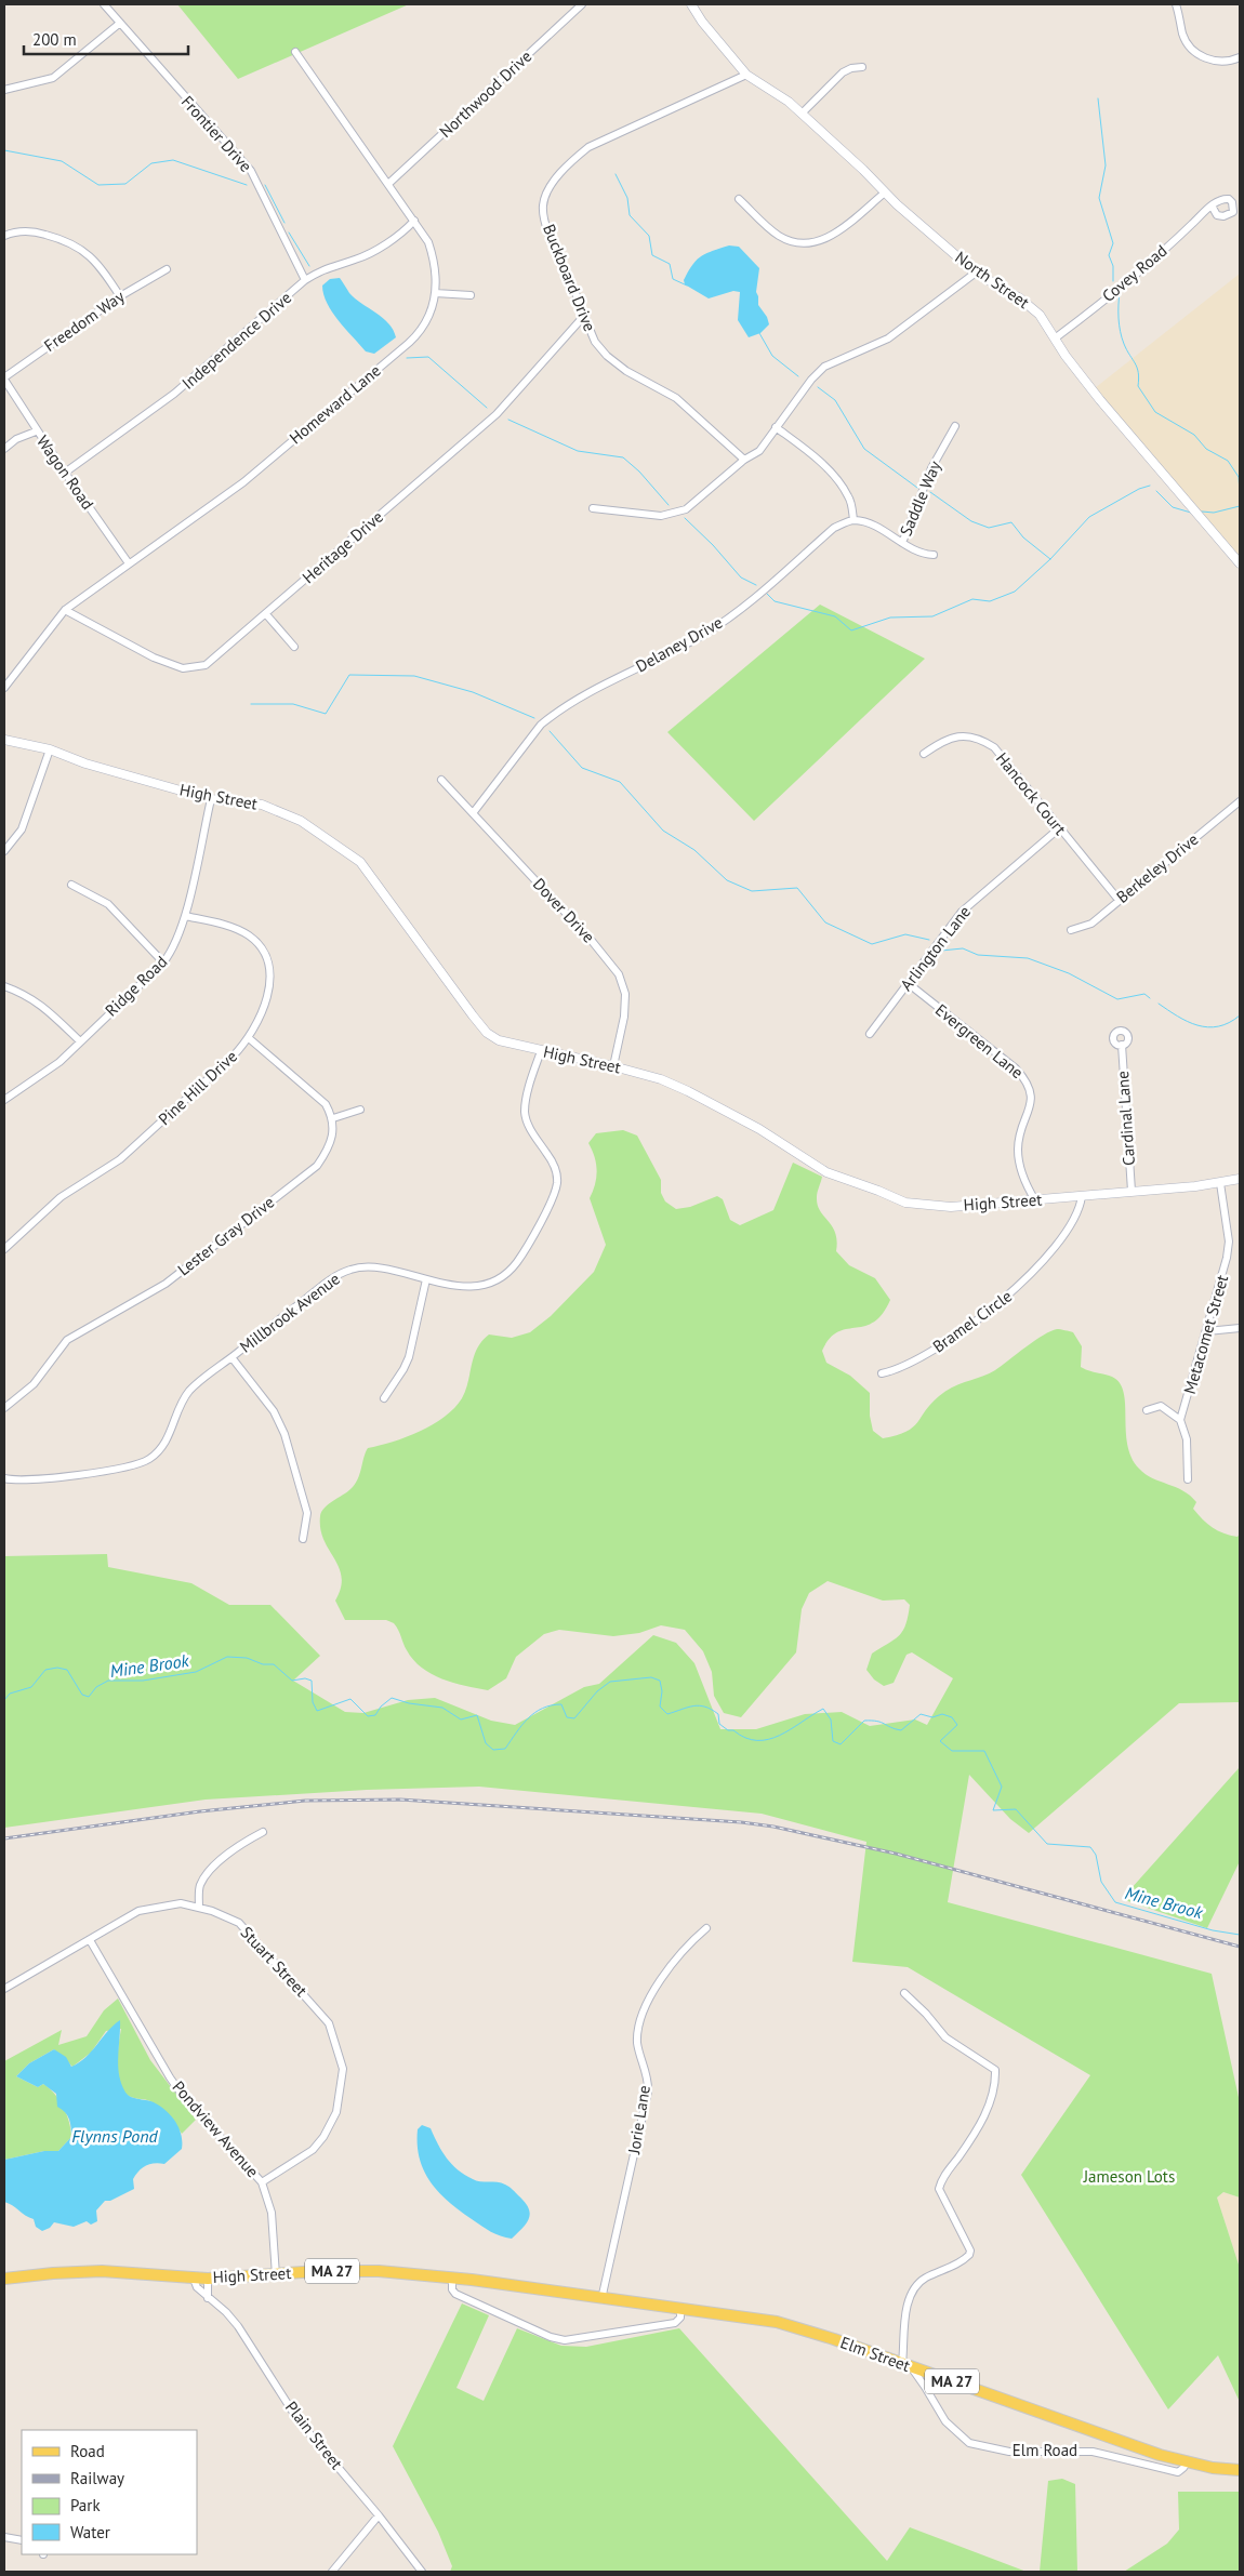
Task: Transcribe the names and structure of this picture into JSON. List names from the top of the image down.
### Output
{
  "streets": {
    "main road": ["High Street", "MA 27", "Elm Street"],
    "street": [
      "Northwood Drive",
      "Frontier Drive",
      "Covey Road",
      "Buckboard Drive",
      "North Street",
      "Freedom Way",
      "Independence Drive",
      "Homeward Lane",
      "Wagon Road",
      "Saddle Way",
      "Heritage Drive",
      "Delaney Drive",
      "Hancock Court",
      "Berkeley Drive",
      "Dover Drive",
      "Arlington Lane",
      "Ridge Road",
      "Evergreen Lane",
      "Pine Hill Drive",
      "Cardinal Lane",
      "Lester Gray Drive",
      "Millbrook Avenue",
      "Bramel Circle",
      "Metacomet Street",
      "Stuart Street",
      "Jorie Lane",
      "Pondview Avenue",
      "Plain Street",
      "Elm Road"
    ]
  },
  "crossings": [
    ["Northwood Drive", "Homeward Lane"],
    ["Frontier Drive", "Independence Drive"],
    ["Covey Road", "North Street"],
    ["Buckboard Drive", "North Street"],
    ["Buckboard Drive", "Heritage Drive"],
    ["Freedom Way", "Wagon Road"],
    ["Independence Drive", "Homeward Lane"],
    ["Independence Drive", "Wagon Road"],
    ["Homeward Lane", "Wagon Road"],
    ["Homeward Lane", "Heritage Drive"],
    ["Delaney Drive", "Dover Drive"],
    ["Hancock Court", "Berkeley Drive"],
    ["Hancock Court", "Arlington Lane"],
    ["High Street", "Dover Drive"],
    ["High Street", "Ridge Road"],
    ["High Street", "Evergreen Lane"],
    ["High Street", "Cardinal Lane"],
    ["High Street", "Millbrook Avenue"],
    ["High Street", "Bramel Circle"],
    ["High Street", "Metacomet Street"],
    ["High Street", "Jorie Lane"],
    ["High Street", "Pondview Avenue"],
    ["High Street", "Elm Street"],
    ["High Street", "Plain Street"],
    ["Arlington Lane", "Evergreen Lane"],
    ["Ridge Road", "Pine Hill Drive"],
    ["Stuart Street", "Pondview Avenue"],
    ["Elm Street", "Elm Road"]
  ],
  "water": ["Mine Brook", "Flynns Pond"],
  "parks": ["Jameson Lots"],
  "legend": [
    "Road",
    "Railway",
    "Park",
    "Water"
  ],
  "scale_bar": "200 m"
}
